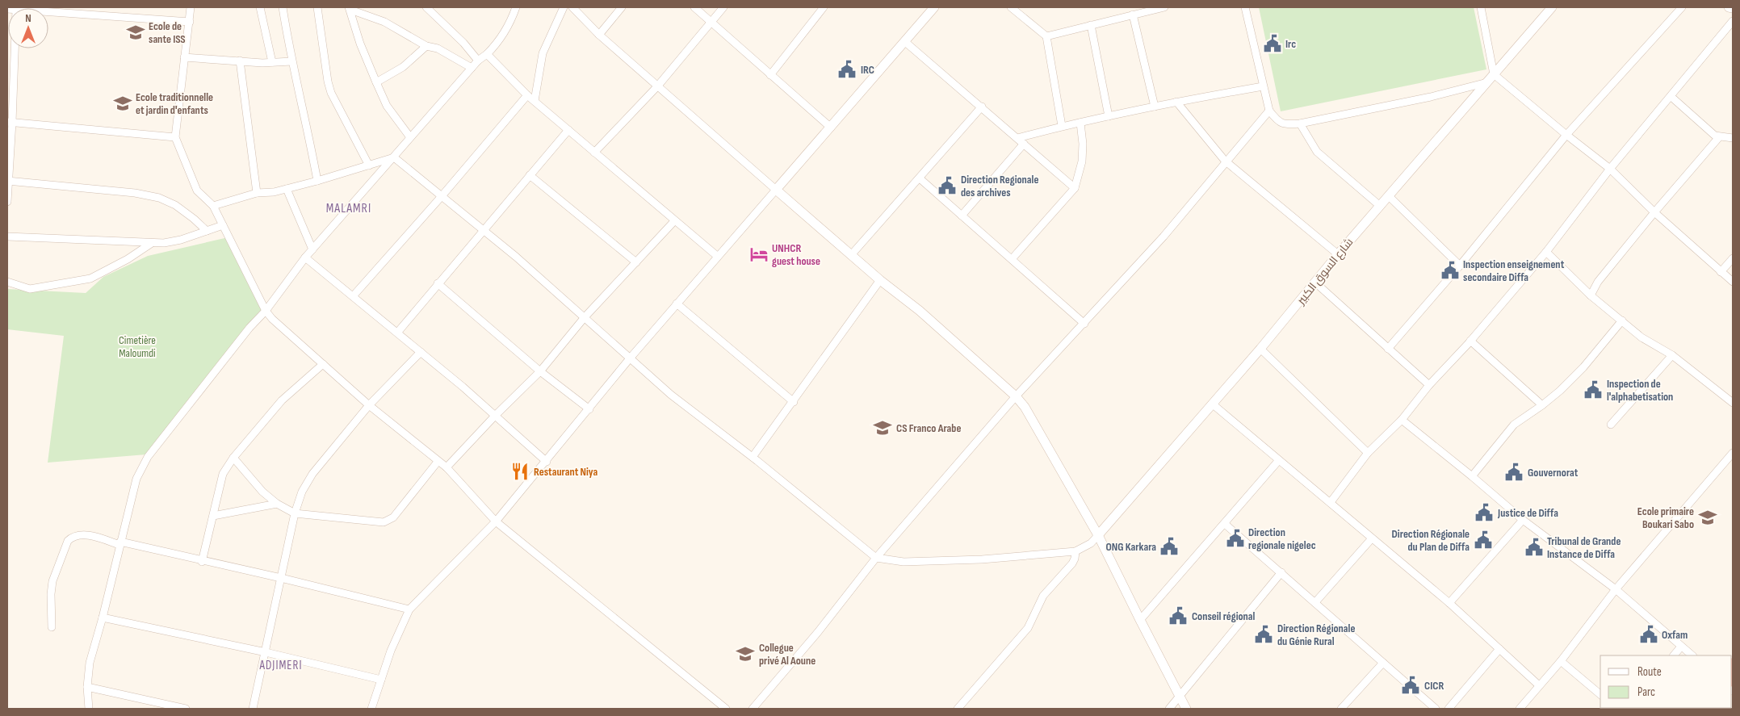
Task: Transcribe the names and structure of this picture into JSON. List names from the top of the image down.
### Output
{
  "streets": {
    "street": ["شارع السوق الكبير"]
  },
  "districts": ["MALAMRI", "ADJIMERI"],
  "parks": ["Cimetière Maloumdi"],
  "places": {
    "school or university": [
      "Ecole de sante ISS",
      "Ecole traditionnelle et jardin d'enfants",
      "CS Franco Arabe",
      "Ecole primaire Boukari Sabo",
      "Collegue privé Al Aoune"
    ],
    "public building": [
      "Irc",
      "IRC",
      "Direction Regionale des archives",
      "Inspection enseignement secondaire Diffa",
      "Inspection de l'alphabetisation",
      "Gouvernorat",
      "Justice de Diffa",
      "Direction regionale nigelec",
      "Direction Régionale du Plan de Diffa",
      "ONG Karkara",
      "Tribunal de Grande Instance de Diffa",
      "Conseil régional",
      "Direction Régionale du Génie Rural",
      "Oxfam",
      "CICR"
    ],
    "hotel": ["UNHCR guest house"],
    "restaurant": ["Restaurant Niya"]
  },
  "legend": ["Route", "Parc"],
  "north": "top"
}
